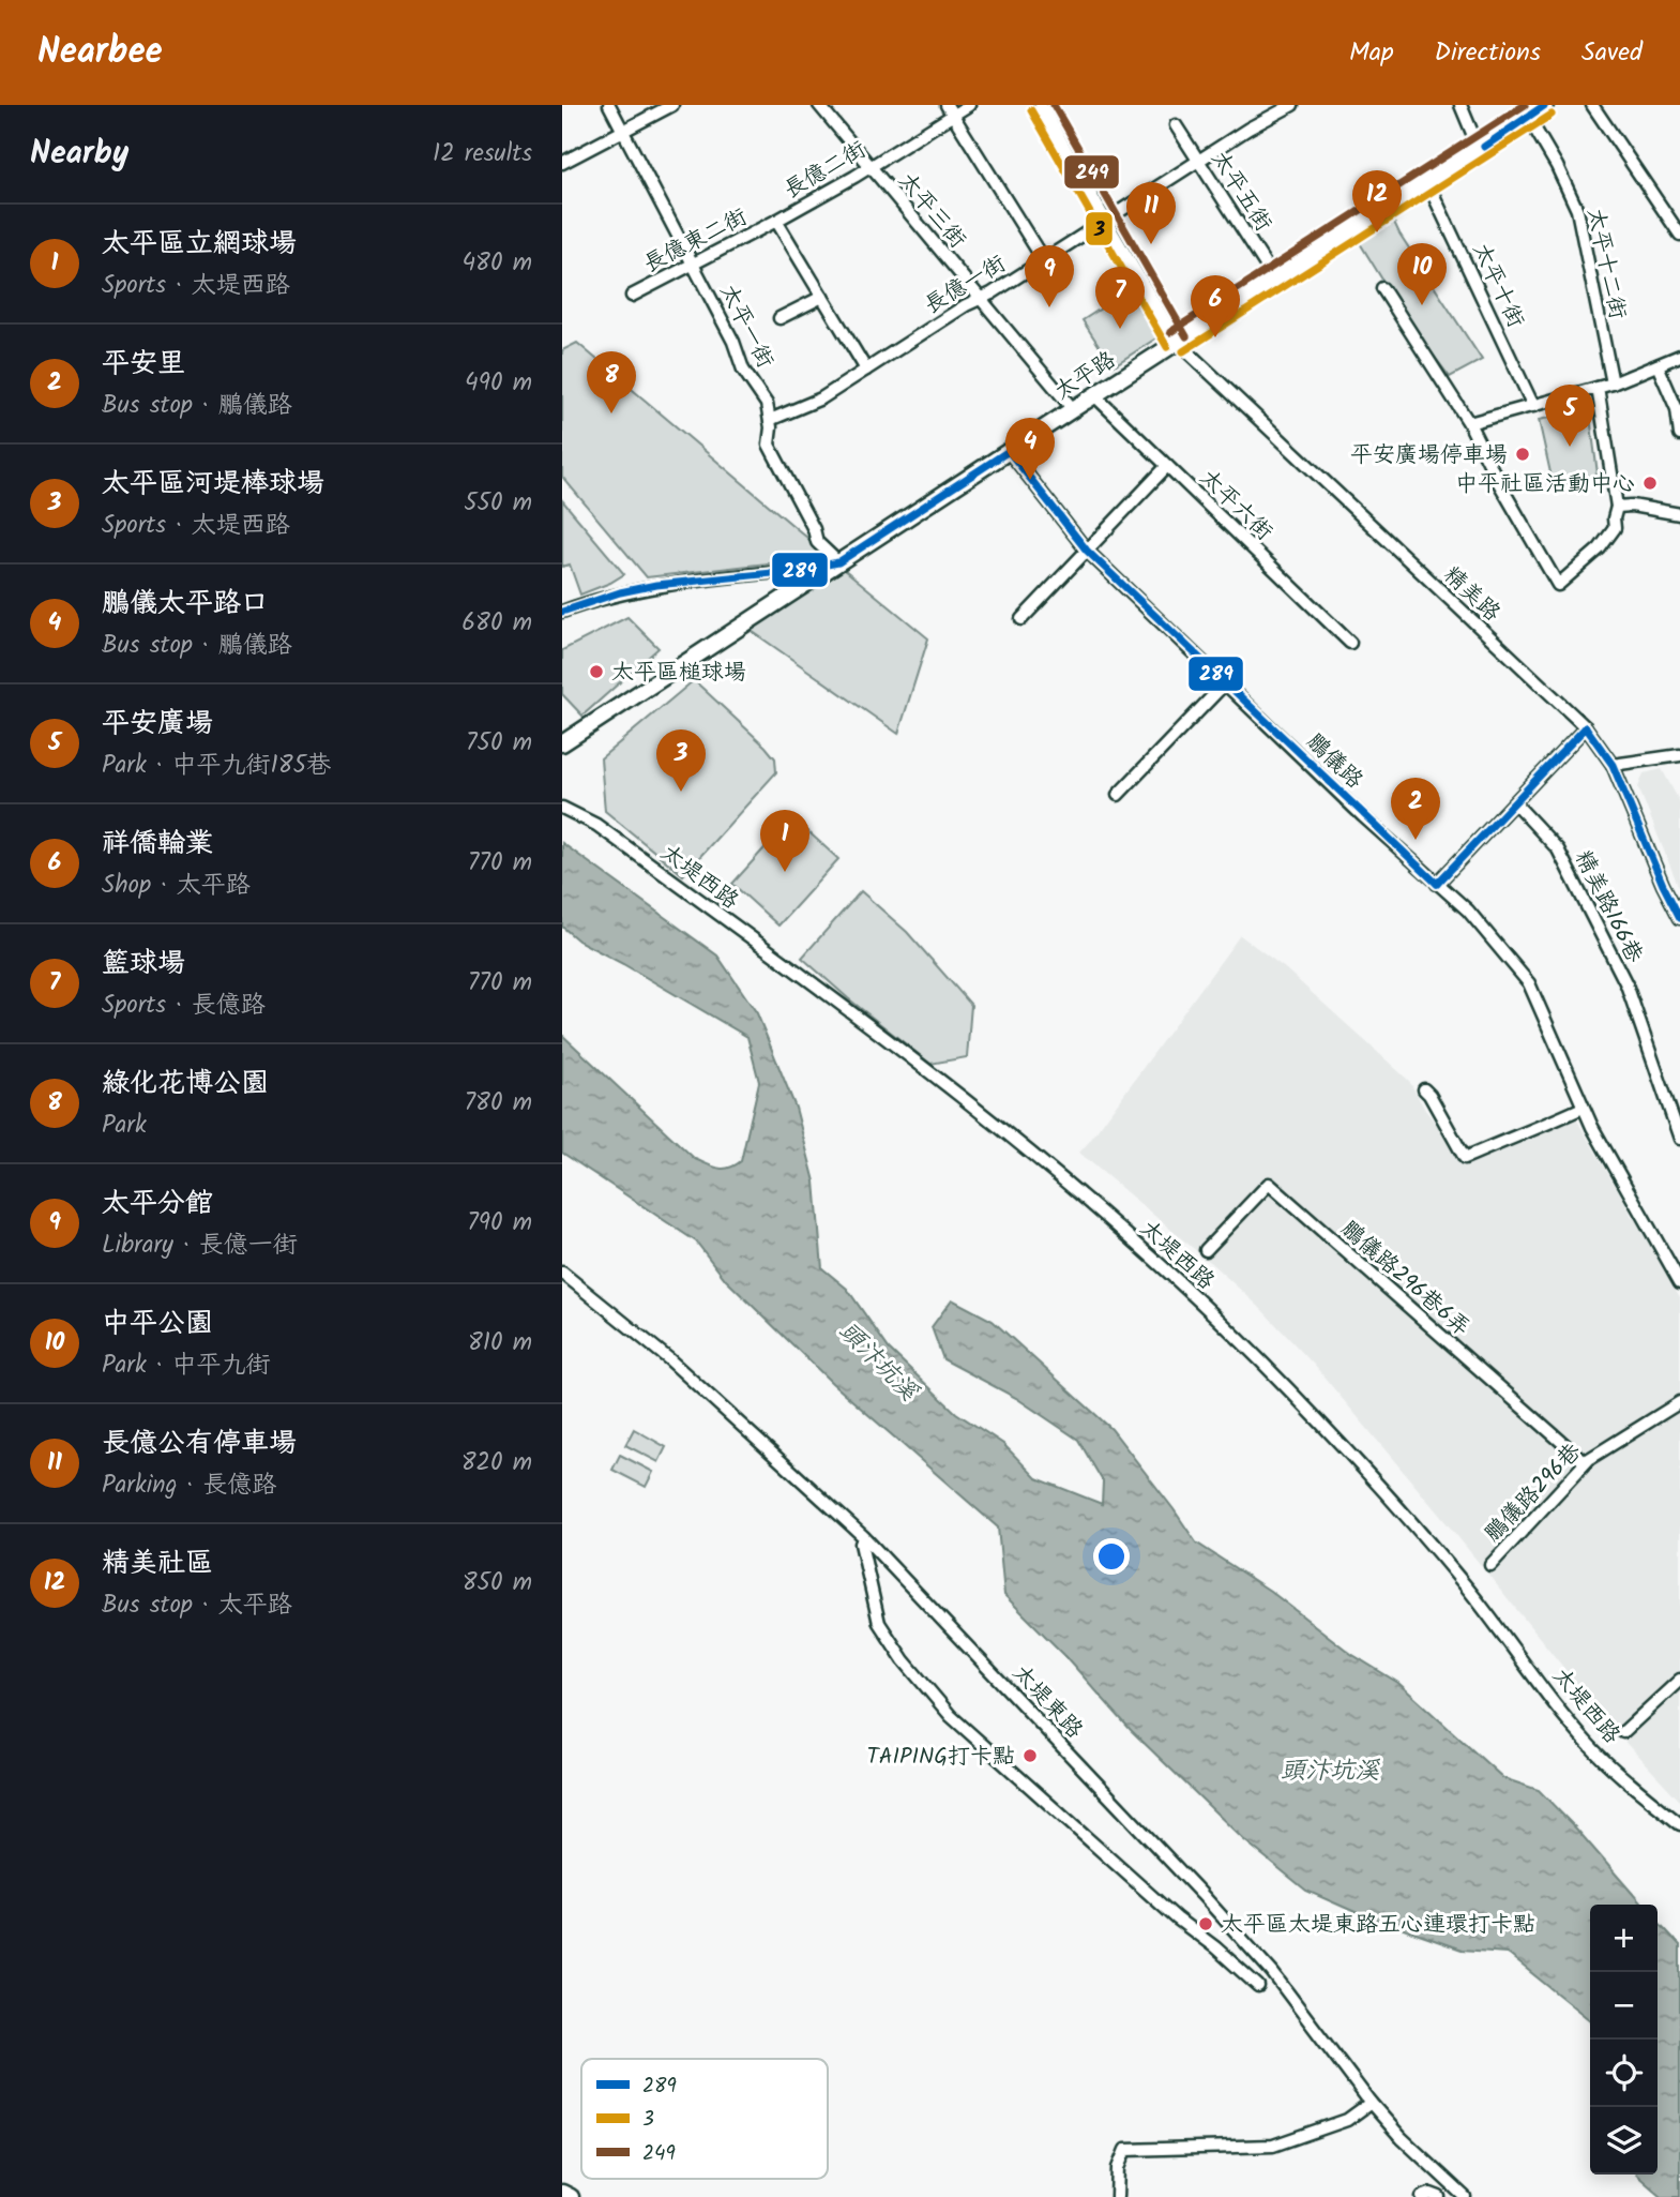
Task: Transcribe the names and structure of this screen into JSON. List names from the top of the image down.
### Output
{
  "streets": {
    "street": [
      "長億二街",
      "太平五街",
      "太平三街",
      "長億東二街",
      "太平十二街",
      "長億一街",
      "太平十街",
      "太平一街",
      "太平路",
      "太平六街",
      "精美路",
      "鵬儀路",
      "太堤西路",
      "精美路166巷",
      "鵬儀路296巷6弄",
      "鵬儀路296巷",
      "太堤東路"
    ]
  },
  "crossings": [
    ["長億二街", "太平三街"],
    ["長億二街", "長億東二街"],
    ["太平五街", "長億一街"],
    ["太平五街", "太平路"],
    ["太平三街", "長億一街"],
    ["太平三街", "太平路"],
    ["長億東二街", "太平一街"],
    ["太平十二街", "太平路"],
    ["長億一街", "太平一街"],
    ["長億一街", "精美路"],
    ["太平十街", "太平路"],
    ["太平一街", "太平路"],
    ["太平路", "太平六街"],
    ["太平路", "精美路"],
    ["太平路", "鵬儀路"],
    ["鵬儀路296巷6弄", "鵬儀路296巷"]
  ],
  "water": ["頭汴坑溪"],
  "places": [
    "平安廣場停車場",
    "中平社區活動中心",
    "太平區槌球場",
    "TAIPING打卡點",
    "太平區太堤東路五心連環打卡點"
  ],
  "lines": ["transit line 289", "transit line 249", "transit line 3"],
  "legend": ["289", "3", "249"],
  "page": {
    "header": "Nearbee",
    "nav": ["Map", "Directions", "Saved"],
    "heading": ["Nearby", "12 results"],
    "pins": [
      "12",
      "11",
      "10",
      "9",
      "7",
      "6",
      "8",
      "5",
      "4",
      "3",
      "2",
      "1"
    ],
    "list": [
      {
        "mark": "1",
        "name": "太平區立網球場",
        "note": "Sports · 太堤西路",
        "value": "480 m"
      },
      {
        "mark": "2",
        "name": "平安里",
        "note": "Bus stop · 鵬儀路",
        "value": "490 m"
      },
      {
        "mark": "3",
        "name": "太平區河堤棒球場",
        "note": "Sports · 太堤西路",
        "value": "550 m"
      },
      {
        "mark": "4",
        "name": "鵬儀太平路口",
        "note": "Bus stop · 鵬儀路",
        "value": "680 m"
      },
      {
        "mark": "5",
        "name": "平安廣場",
        "note": "Park · 中平九街185巷",
        "value": "750 m"
      },
      {
        "mark": "6",
        "name": "祥僑輪業",
        "note": "Shop · 太平路",
        "value": "770 m"
      },
      {
        "mark": "7",
        "name": "籃球場",
        "note": "Sports · 長億路",
        "value": "770 m"
      },
      {
        "mark": "8",
        "name": "綠化花博公園",
        "note": "Park",
        "value": "780 m"
      },
      {
        "mark": "9",
        "name": "太平分館",
        "note": "Library · 長億一街",
        "value": "790 m"
      },
      {
        "mark": "10",
        "name": "中平公園",
        "note": "Park · 中平九街",
        "value": "810 m"
      },
      {
        "mark": "11",
        "name": "長億公有停車場",
        "note": "Parking · 長億路",
        "value": "820 m"
      },
      {
        "mark": "12",
        "name": "精美社區",
        "note": "Bus stop · 太平路",
        "value": "850 m"
      }
    ],
    "map_buttons": ["+", "−"]
  }
}
